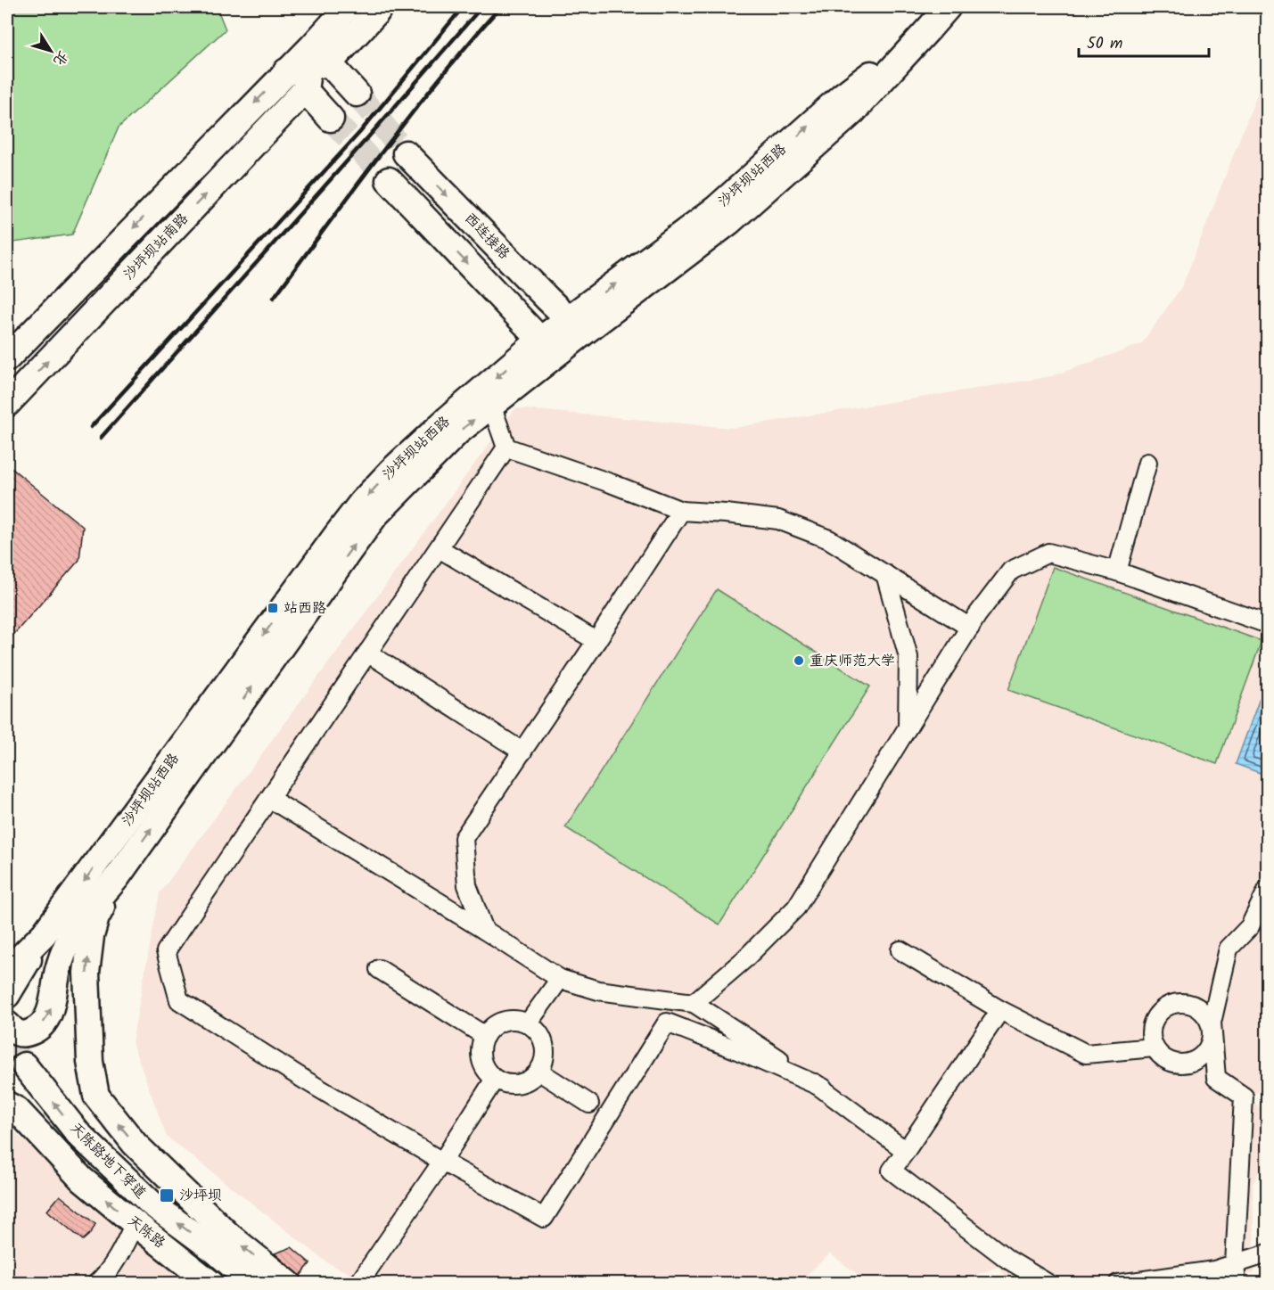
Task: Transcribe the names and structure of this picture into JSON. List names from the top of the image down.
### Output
{
  "streets": {
    "main road": [
      "沙坪坝站西路",
      "西连接路",
      "沙坪坝站南路",
      "天陈路地下穿道",
      "天陈路"
    ]
  },
  "crossings": [
    ["沙坪坝站西路", "西连接路"]
  ],
  "one_way": ["天陈路地下穿道", "天陈路"],
  "places": {
    "transit": ["站西路", "沙坪坝"],
    "other": ["重庆师范大学"]
  },
  "scale_bar": "50 m",
  "north": "bottom right"
}
